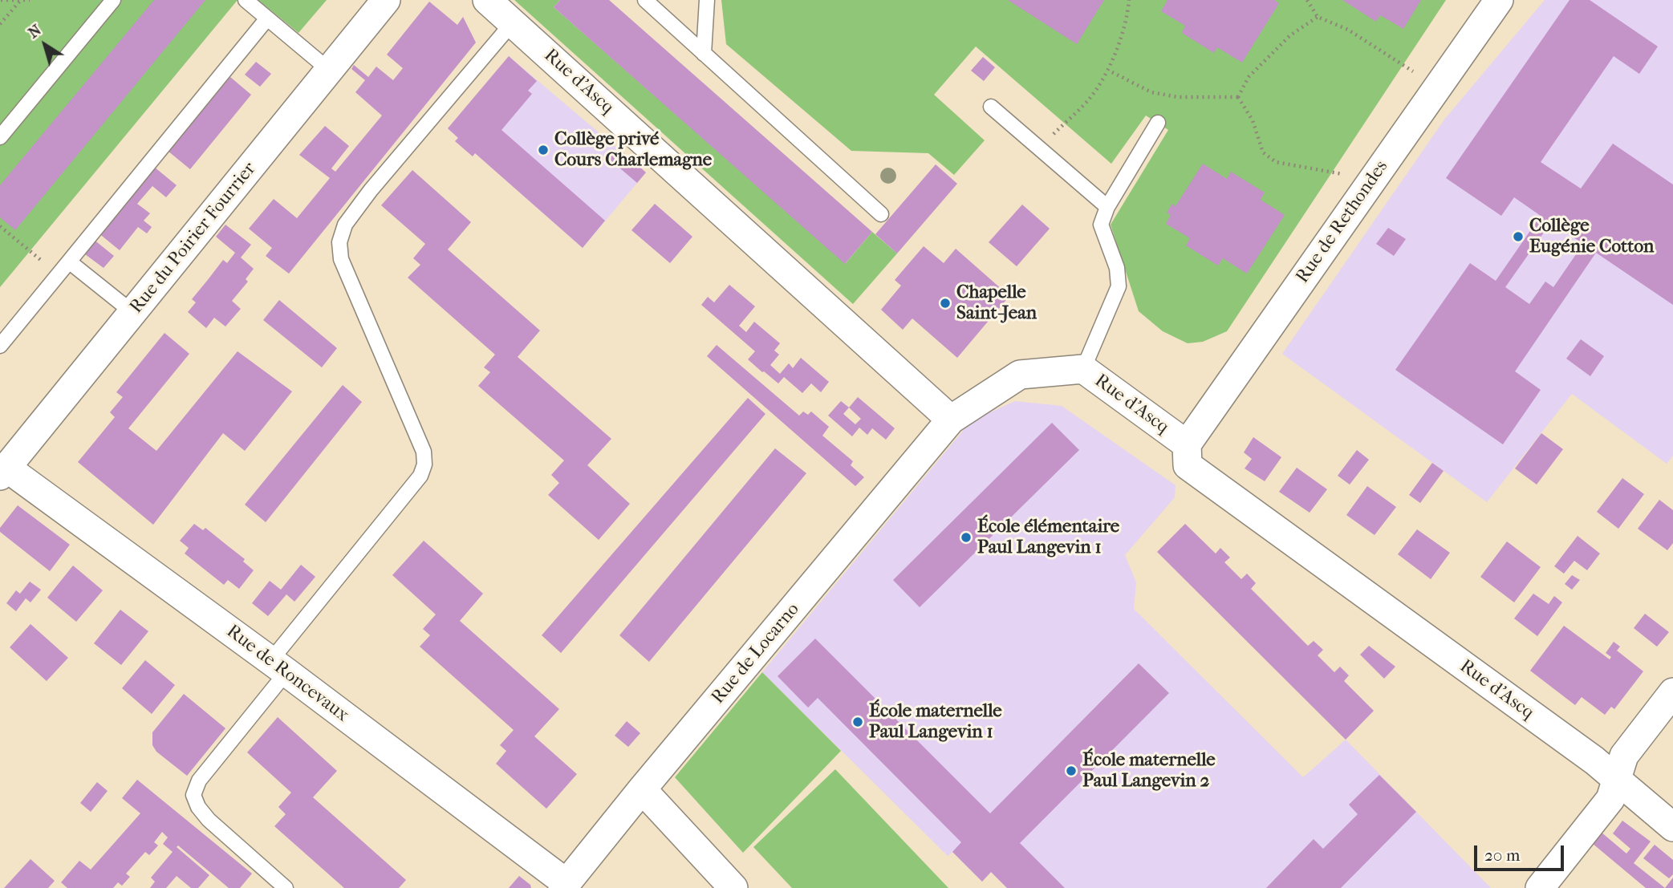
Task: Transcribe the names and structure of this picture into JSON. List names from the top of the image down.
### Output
{
  "streets": {
    "street": [
      "Rue d'Ascq",
      "Rue de Rethondes",
      "Rue du Poirier Fourrier",
      "Rue de Locarno",
      "Rue de Roncevaux"
    ]
  },
  "crossings": [
    ["Rue d'Ascq", "Rue de Rethondes"],
    ["Rue d'Ascq", "Rue de Locarno"],
    ["Rue du Poirier Fourrier", "Rue de Roncevaux"],
    ["Rue de Locarno", "Rue de Roncevaux"]
  ],
  "places": [
    "Collège privé Cours Charlemagne",
    "Collège Eugénie Cotton",
    "Chapelle Saint-Jean",
    "École élémentaire Paul Langevin 1",
    "École maternelle Paul Langevin 1",
    "École maternelle Paul Langevin 2"
  ],
  "scale_bar": "20 m",
  "north": "top left"
}
